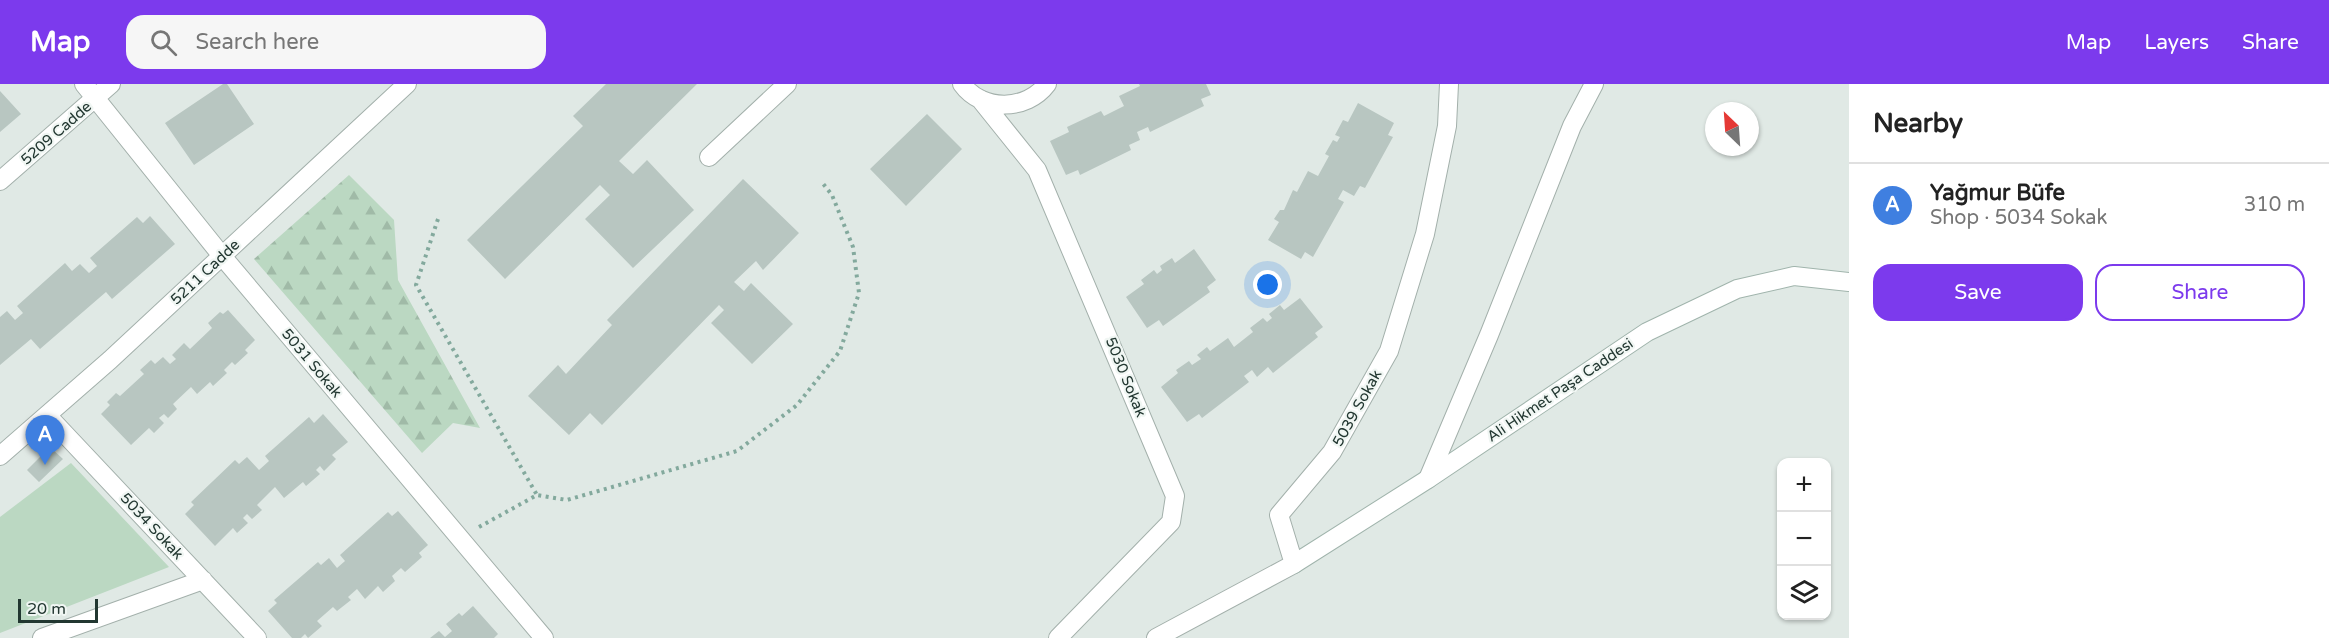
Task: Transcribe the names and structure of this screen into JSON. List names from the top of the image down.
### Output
{
  "streets": {
    "street": [
      "5209 Cadde",
      "5211 Cadde",
      "5031 Sokak",
      "5030 Sokak",
      "Ali Hikmet Paşa Caddesi",
      "5039 Sokak",
      "5034 Sokak"
    ]
  },
  "crossings": [
    ["5209 Cadde", "5031 Sokak"],
    ["5211 Cadde", "5031 Sokak"],
    ["5211 Cadde", "5034 Sokak"],
    ["Ali Hikmet Paşa Caddesi", "5039 Sokak"]
  ],
  "scale_bar": "20 m",
  "north": "top left",
  "page": {
    "header": "Map",
    "search": "Search here",
    "nav": ["Map", "Layers", "Share"],
    "heading": "Nearby",
    "list": [
      {
        "mark": "A",
        "name": "Yağmur Büfe",
        "note": "Shop · 5034 Sokak",
        "value": "310 m"
      }
    ],
    "buttons": ["Save", "Share"],
    "pins": "A",
    "map_buttons": ["+", "−"],
    "scale": "20 m"
  }
}
